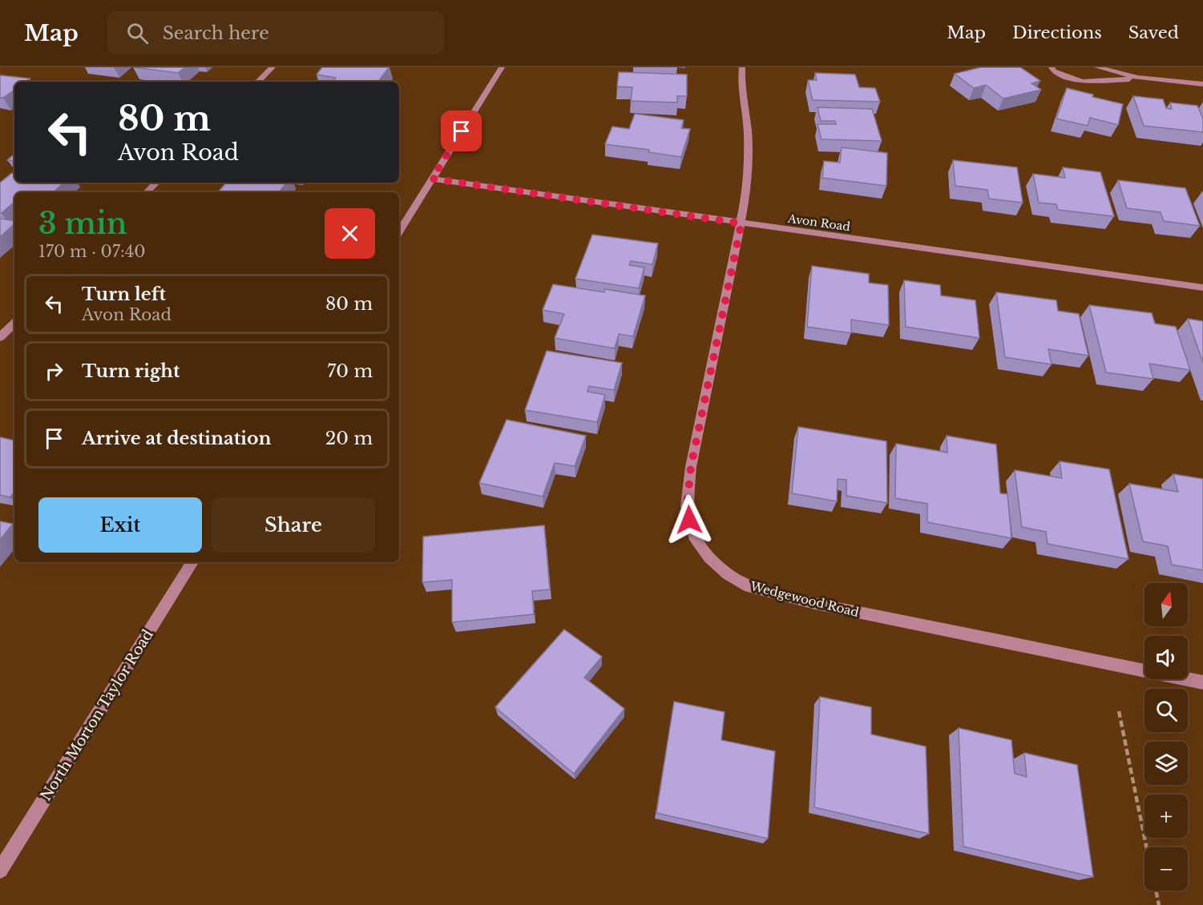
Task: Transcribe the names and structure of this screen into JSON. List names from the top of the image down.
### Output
{
  "streets": {
    "street": ["Avon Road", "Wedgewood Road", "North Morton Taylor Road"]
  },
  "crossings": [
    ["Avon Road", "Wedgewood Road"]
  ],
  "north": "top",
  "page": {
    "header": "Map",
    "search": "Search here",
    "nav": ["Map", "Directions", "Saved"],
    "turn": ["80 m", "Avon Road"],
    "heading": ["3 min", "170 m · 07:40"],
    "list": [
      {
        "name": "Turn left",
        "note": "Avon Road",
        "value": "80 m"
      },
      {
        "name": "Turn right",
        "value": "70 m"
      },
      {
        "name": "Arrive at destination",
        "value": "20 m"
      }
    ],
    "buttons": ["Exit", "Share"],
    "map_buttons": ["+", "−"]
  }
}
